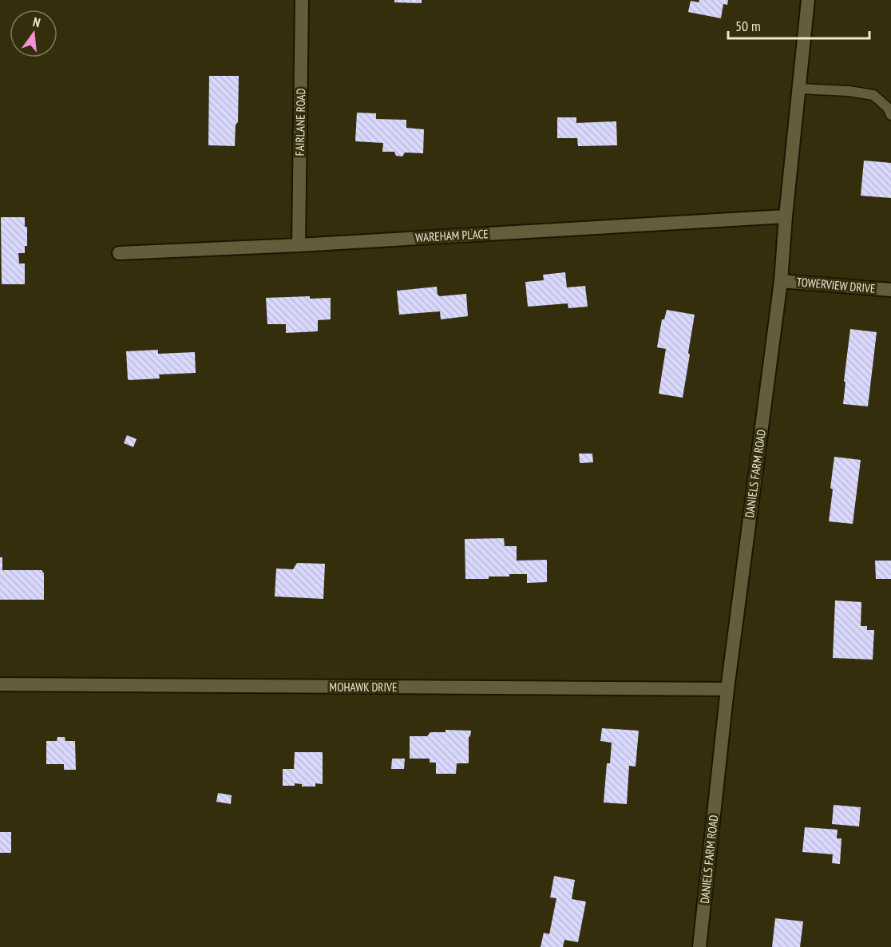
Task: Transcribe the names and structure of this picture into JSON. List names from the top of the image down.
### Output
{
  "streets": {
    "street": [
      "FAIRLANE ROAD",
      "WAREHAM PLACE",
      "TOWERVIEW DRIVE",
      "DANIELS FARM ROAD",
      "MOHAWK DRIVE"
    ]
  },
  "crossings": [
    ["FAIRLANE ROAD", "WAREHAM PLACE"],
    ["WAREHAM PLACE", "DANIELS FARM ROAD"],
    ["TOWERVIEW DRIVE", "DANIELS FARM ROAD"],
    ["DANIELS FARM ROAD", "MOHAWK DRIVE"]
  ],
  "scale_bar": "50 m",
  "north": "top"
}
